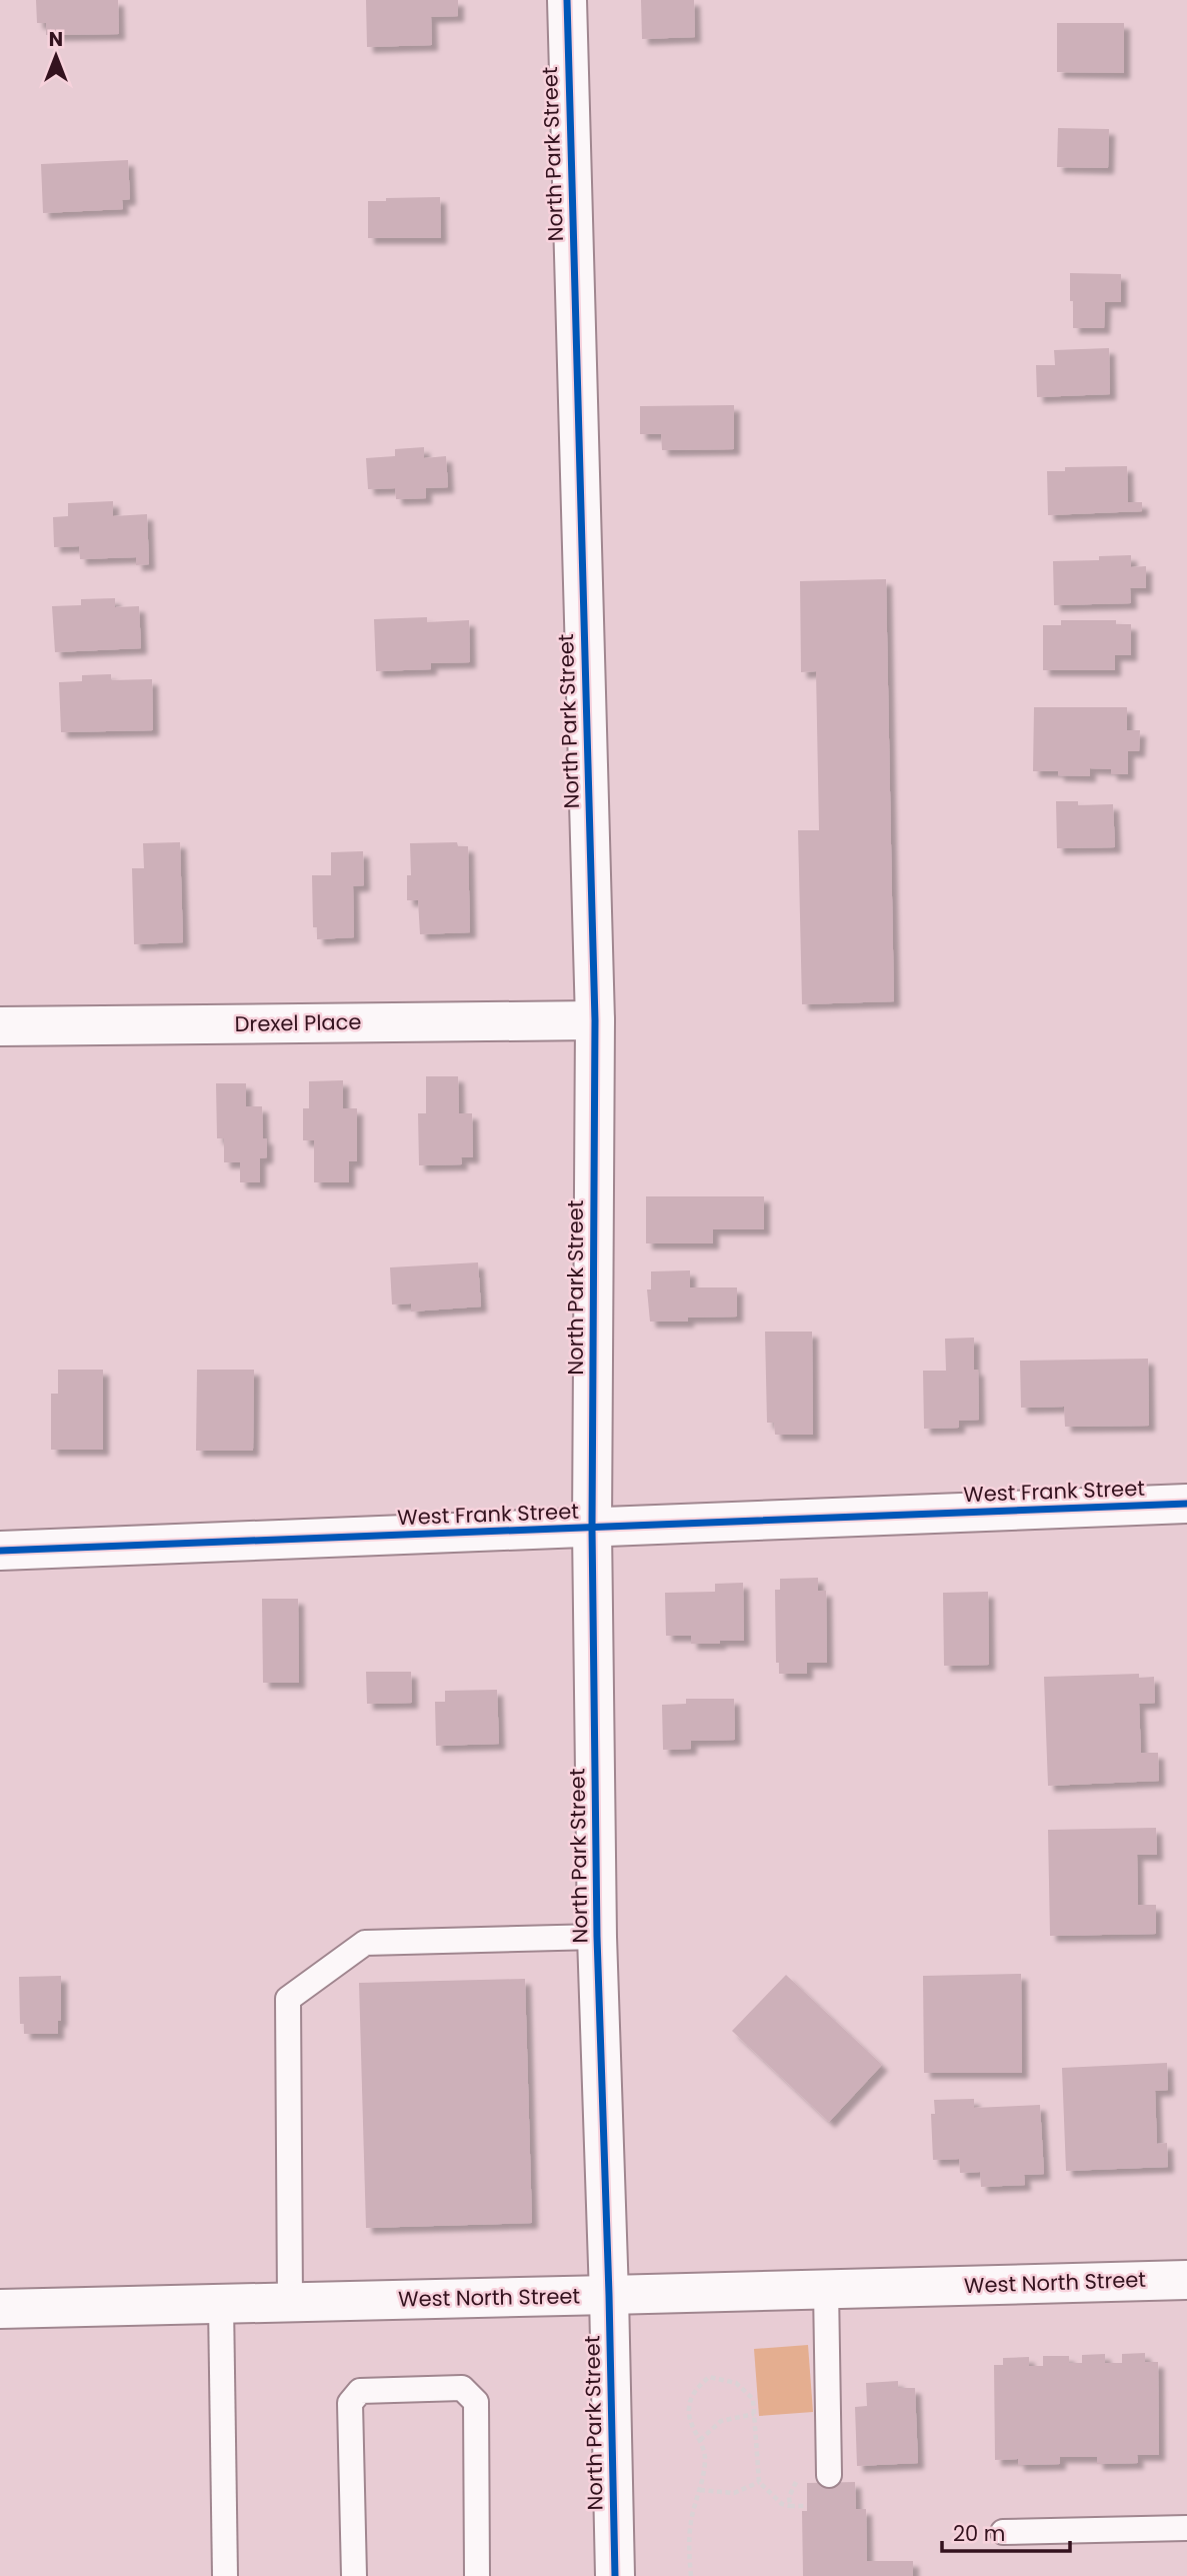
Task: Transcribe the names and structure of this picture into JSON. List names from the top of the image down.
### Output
{
  "streets": {
    "street": [
      "North Park Street",
      "Drexel Place",
      "West Frank Street",
      "West North Street"
    ]
  },
  "crossings": [
    ["North Park Street", "Drexel Place"],
    ["North Park Street", "West Frank Street"],
    ["North Park Street", "West North Street"]
  ],
  "scale_bar": "20 m",
  "north": "top"
}
